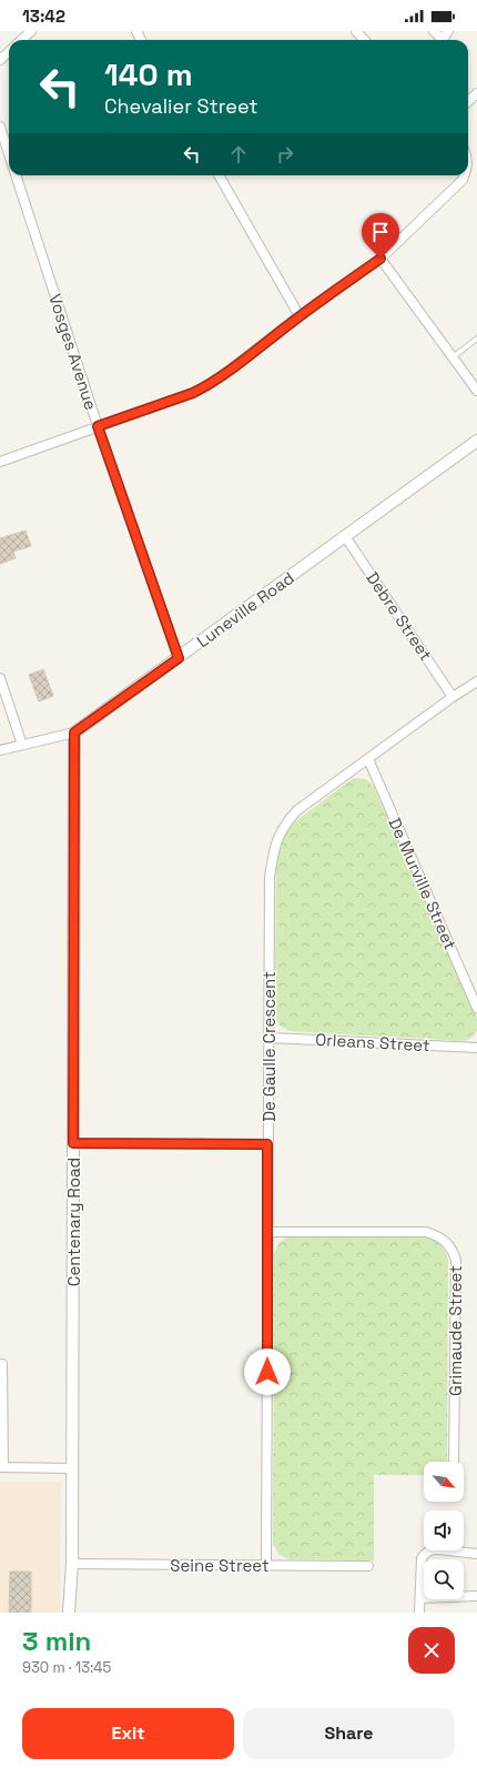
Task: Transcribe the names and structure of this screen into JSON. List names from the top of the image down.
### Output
{
  "streets": {
    "street": [
      "Vosges Avenue",
      "Luneville Road",
      "Debre Street",
      "De Murville Street",
      "Orleans Street",
      "De Gaulle Crescent",
      "Centenary Road",
      "Grimaude Street",
      "Seine Street"
    ]
  },
  "crossings": [
    ["Vosges Avenue", "Luneville Road"],
    ["Luneville Road", "Debre Street"],
    ["Luneville Road", "Centenary Road"],
    ["Debre Street", "De Gaulle Crescent"],
    ["De Murville Street", "De Gaulle Crescent"],
    ["Orleans Street", "De Gaulle Crescent"],
    ["De Gaulle Crescent", "Grimaude Street"],
    ["De Gaulle Crescent", "Seine Street"],
    ["Centenary Road", "Seine Street"]
  ],
  "north": "bottom right",
  "page": {
    "status": "13:42",
    "turn": ["140 m", "Chevalier Street"],
    "heading": ["3 min", "930 m · 13:45"],
    "buttons": ["Exit", "Share"]
  }
}
